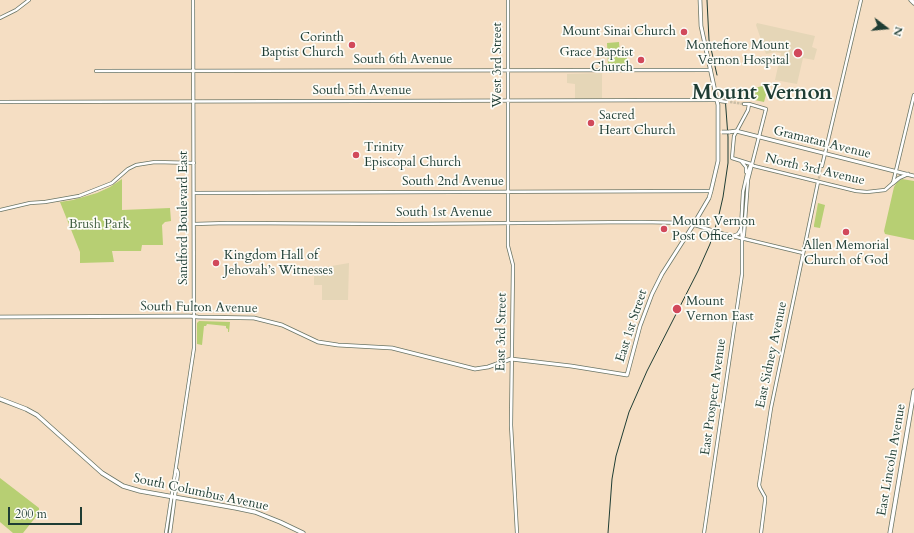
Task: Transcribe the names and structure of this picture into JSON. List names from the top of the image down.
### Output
{
  "streets": {
    "main road": [
      "Gramatan Avenue",
      "South Fulton Avenue",
      "East 1st Street",
      "East Lincoln Avenue",
      "South Columbus Avenue"
    ],
    "street": [
      "South 6th Avenue",
      "West 3rd Street",
      "South 5th Avenue",
      "North 3rd Avenue",
      "South 2nd Avenue",
      "South 1st Avenue",
      "Sandford Boulevard East",
      "East 3rd Street",
      "East Sidney Avenue",
      "East Prospect Avenue"
    ]
  },
  "crossings": [
    ["South 6th Avenue", "West 3rd Street"],
    ["South 6th Avenue", "Sandford Boulevard East"],
    ["South 6th Avenue", "East 1st Street"],
    ["West 3rd Street", "South 5th Avenue"],
    ["West 3rd Street", "East 3rd Street"],
    ["South 5th Avenue", "Sandford Boulevard East"],
    ["South 5th Avenue", "East 1st Street"],
    ["Gramatan Avenue", "North 3rd Avenue"],
    ["Gramatan Avenue", "East 1st Street"],
    ["Gramatan Avenue", "East Prospect Avenue"],
    ["North 3rd Avenue", "East Sidney Avenue"],
    ["North 3rd Avenue", "East Prospect Avenue"],
    ["South 2nd Avenue", "Sandford Boulevard East"],
    ["South 2nd Avenue", "East 1st Street"],
    ["South 2nd Avenue", "East 3rd Street"],
    ["South 1st Avenue", "Sandford Boulevard East"],
    ["South 1st Avenue", "East 1st Street"],
    ["South 1st Avenue", "East 3rd Street"],
    ["South 1st Avenue", "East Sidney Avenue"],
    ["South 1st Avenue", "East Prospect Avenue"],
    ["Sandford Boulevard East", "South Fulton Avenue"],
    ["Sandford Boulevard East", "South Columbus Avenue"],
    ["South Fulton Avenue", "East 1st Street"],
    ["South Fulton Avenue", "East 3rd Street"]
  ],
  "districts": ["Mount Vernon"],
  "parks": ["Brush Park"],
  "places": [
    "Mount Sinai Church",
    "Corinth Baptist Church",
    "Montefiore Mount Vernon Hospital",
    "Grace Baptist Church",
    "Sacred Heart Church",
    "Trinity Episcopal Church",
    "Mount Vernon Post Office",
    "Allen Memorial Church of God",
    "Kingdom Hall of Jehovah’s Witnesses",
    "Mount Vernon East"
  ],
  "scale_bar": "200 m",
  "north": "right"
}
